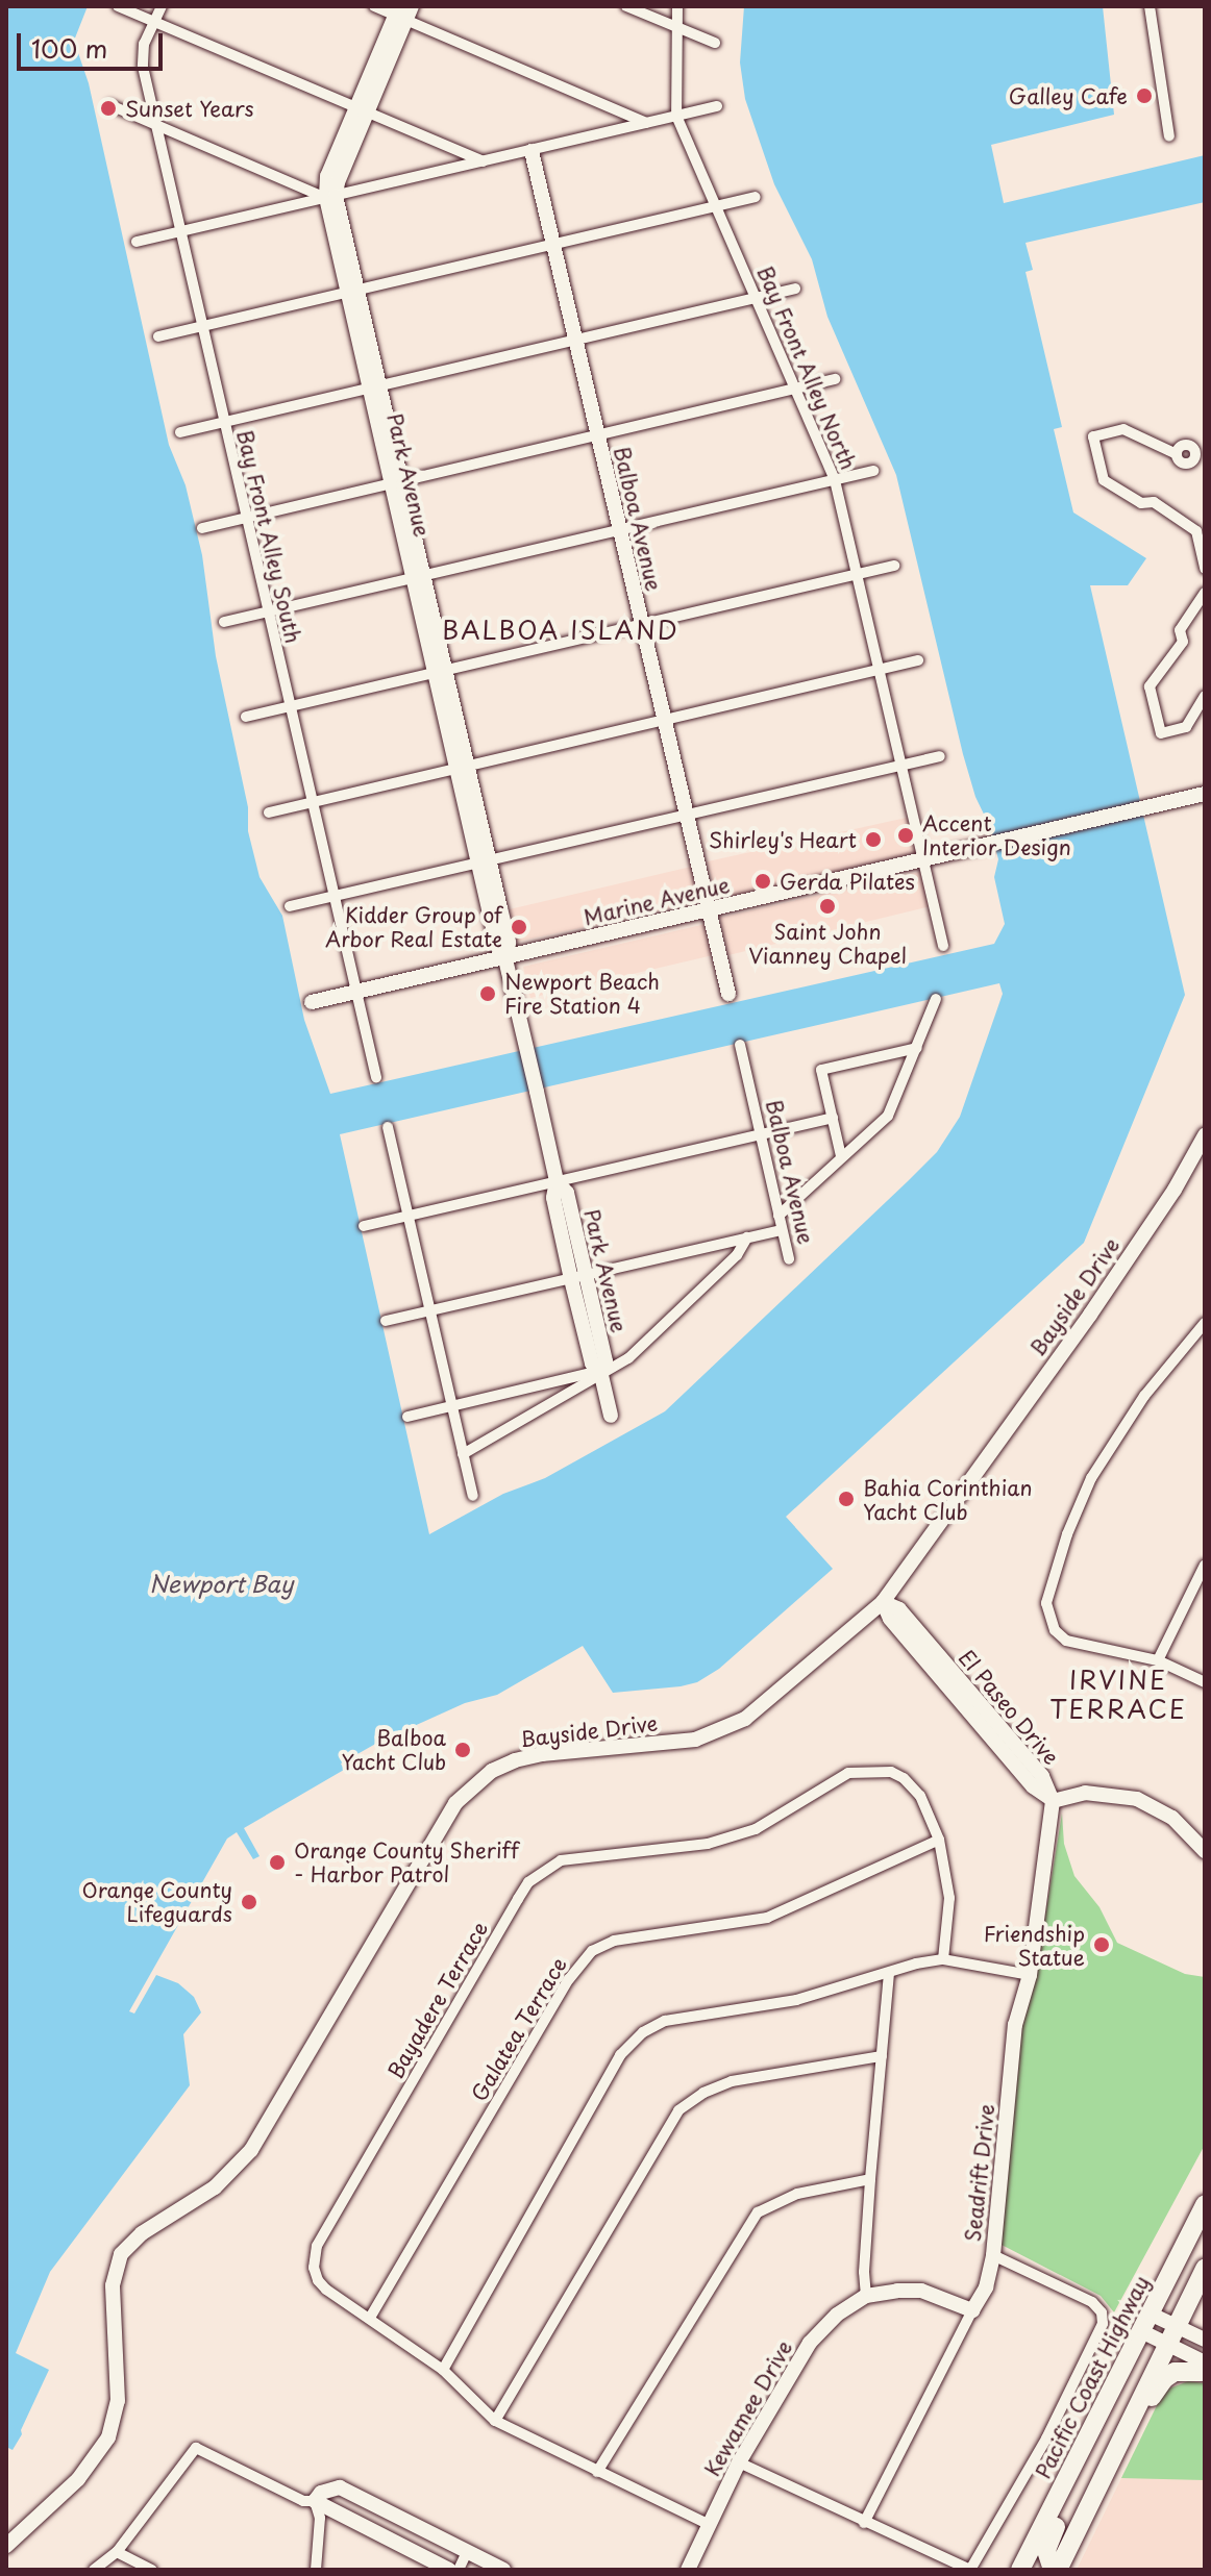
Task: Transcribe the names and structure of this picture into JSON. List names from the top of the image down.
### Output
{
  "streets": {
    "highway": ["Pacific Coast Highway"],
    "street": [
      "Bay Front Alley North",
      "Park Avenue",
      "Balboa Avenue",
      "Bay Front Alley South",
      "Marine Avenue",
      "Bayside Drive",
      "El Paseo Drive",
      "Bayadere Terrace",
      "Galatea Terrace",
      "Seadrift Drive",
      "Kewamee Drive"
    ]
  },
  "crossings": [
    ["Bay Front Alley North", "Marine Avenue"],
    ["Park Avenue", "Marine Avenue"],
    ["Balboa Avenue", "Marine Avenue"],
    ["Bay Front Alley South", "Marine Avenue"],
    ["Bayside Drive", "El Paseo Drive"],
    ["El Paseo Drive", "Seadrift Drive"],
    ["Bayadere Terrace", "Galatea Terrace"],
    ["Seadrift Drive", "Kewamee Drive"]
  ],
  "districts": ["BALBOA ISLAND", "IRVINE TERRACE"],
  "water": ["Newport Bay"],
  "places": [
    "Galley Cafe",
    "Sunset Years",
    "Accent Interior Design",
    "Shirley's Heart",
    "Gerda Pilates",
    "Saint John Vianney Chapel",
    "Kidder Group of Arbor Real Estate",
    "Newport Beach Fire Station 4",
    "Bahia Corinthian Yacht Club",
    "Balboa Yacht Club",
    "Orange County Sheriff - Harbor Patrol",
    "Orange County Lifeguards",
    "Friendship Statue"
  ],
  "scale_bar": "100 m"
}
